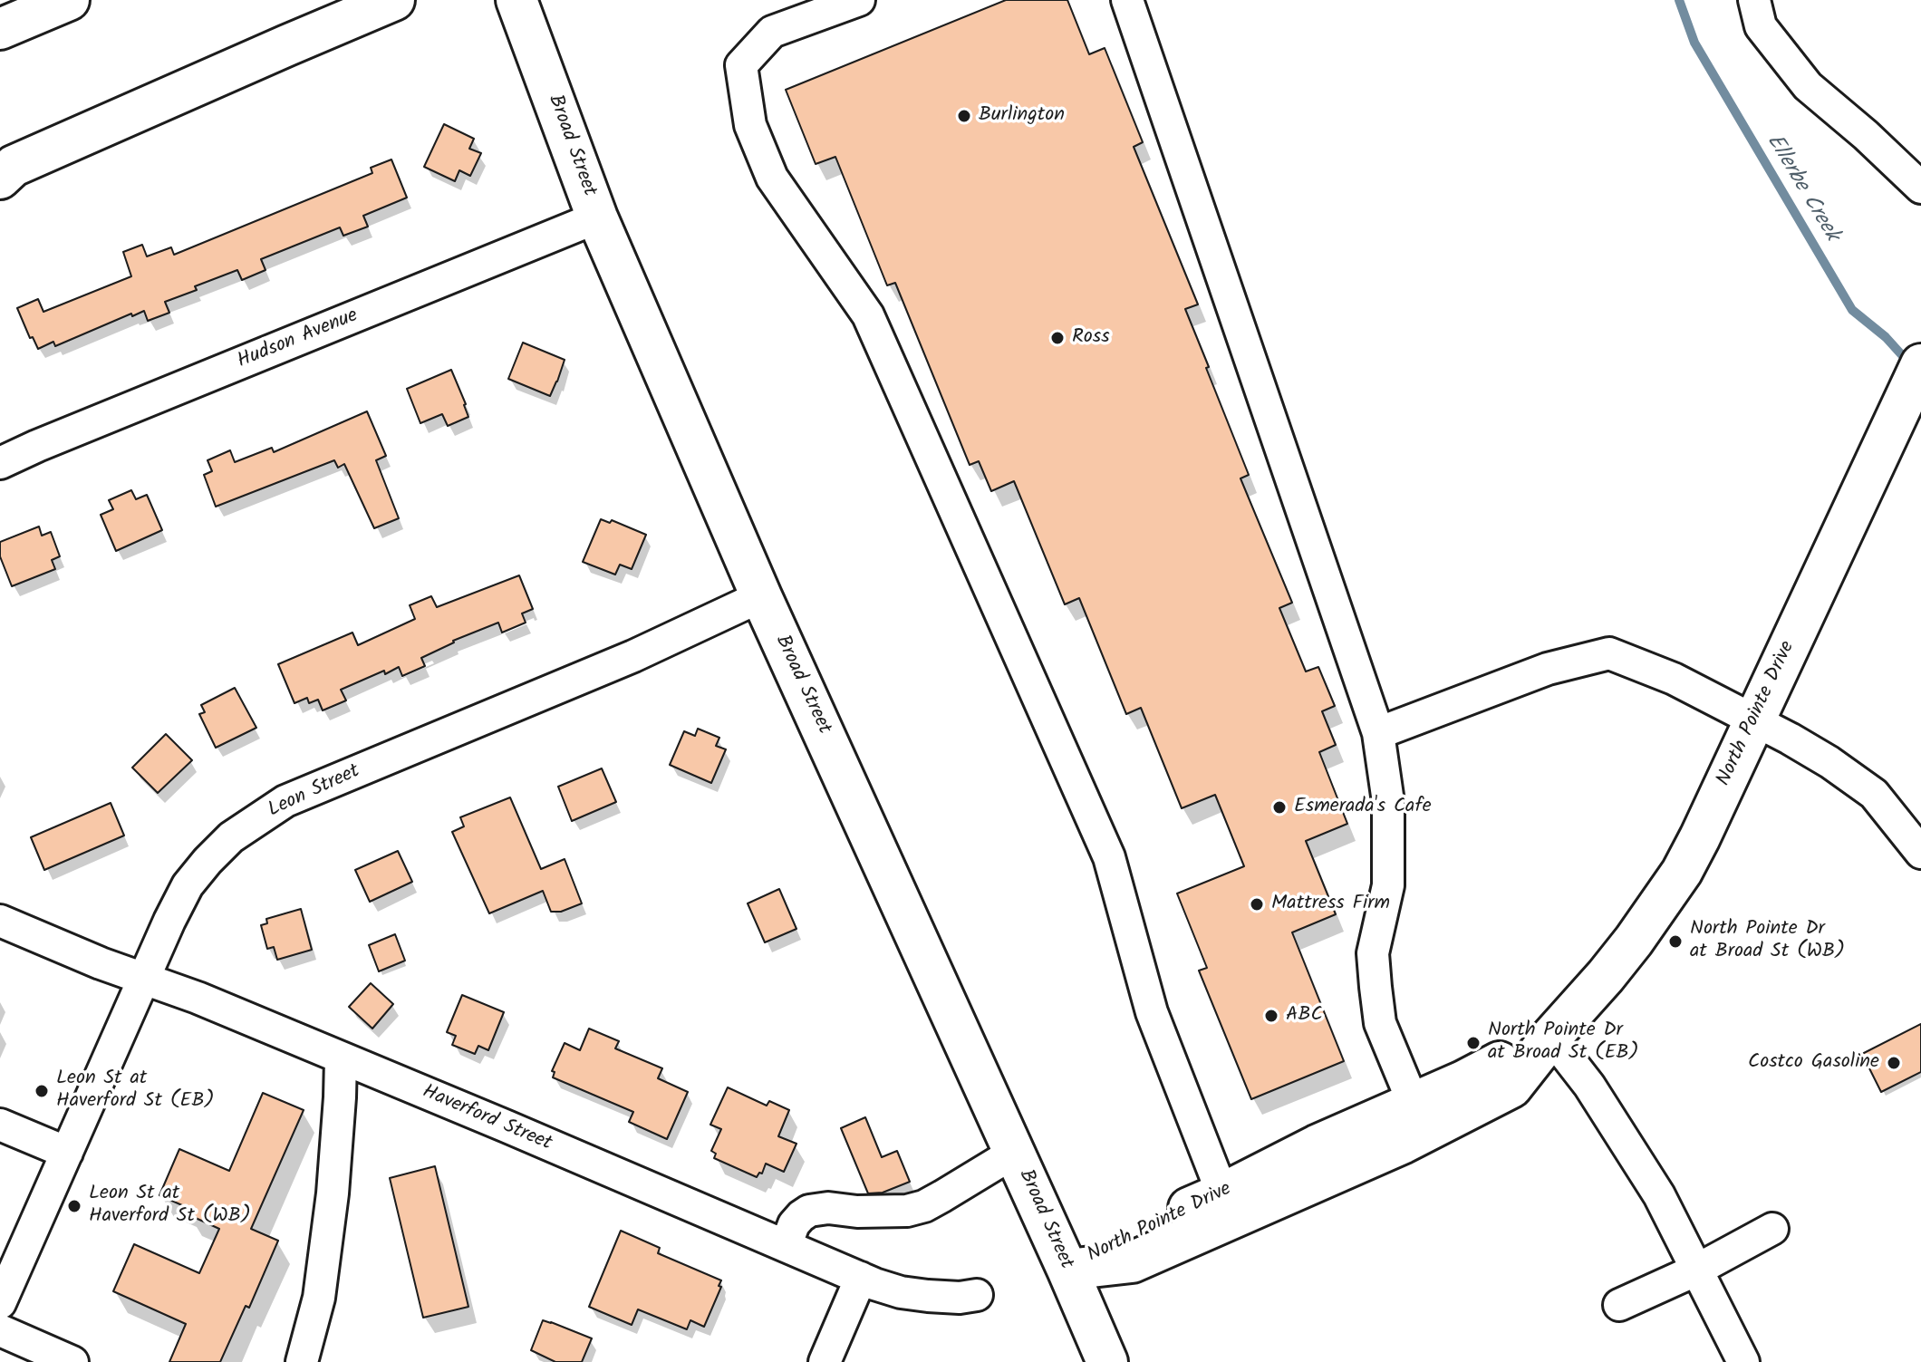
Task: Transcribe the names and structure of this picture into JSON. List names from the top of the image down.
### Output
{
  "streets": {
    "main road": ["Broad Street", "North Pointe Drive"],
    "street": ["Hudson Avenue", "Leon Street", "Haverford Street"]
  },
  "crossings": [
    ["Broad Street", "Hudson Avenue"],
    ["Broad Street", "North Pointe Drive"],
    ["Broad Street", "Leon Street"],
    ["Leon Street", "Haverford Street"]
  ],
  "water": ["Ellerbe Creek"],
  "places": [
    "Burlington",
    "Ross",
    "Esmerada's Cafe",
    "Mattress Firm",
    "North Pointe Dr at Broad St (WB)",
    "ABC",
    "North Pointe Dr at Broad St (EB)",
    "Costco Gasoline",
    "Leon St at Haverford St (EB)",
    "Leon St at Haverford St (WB)"
  ]
}
